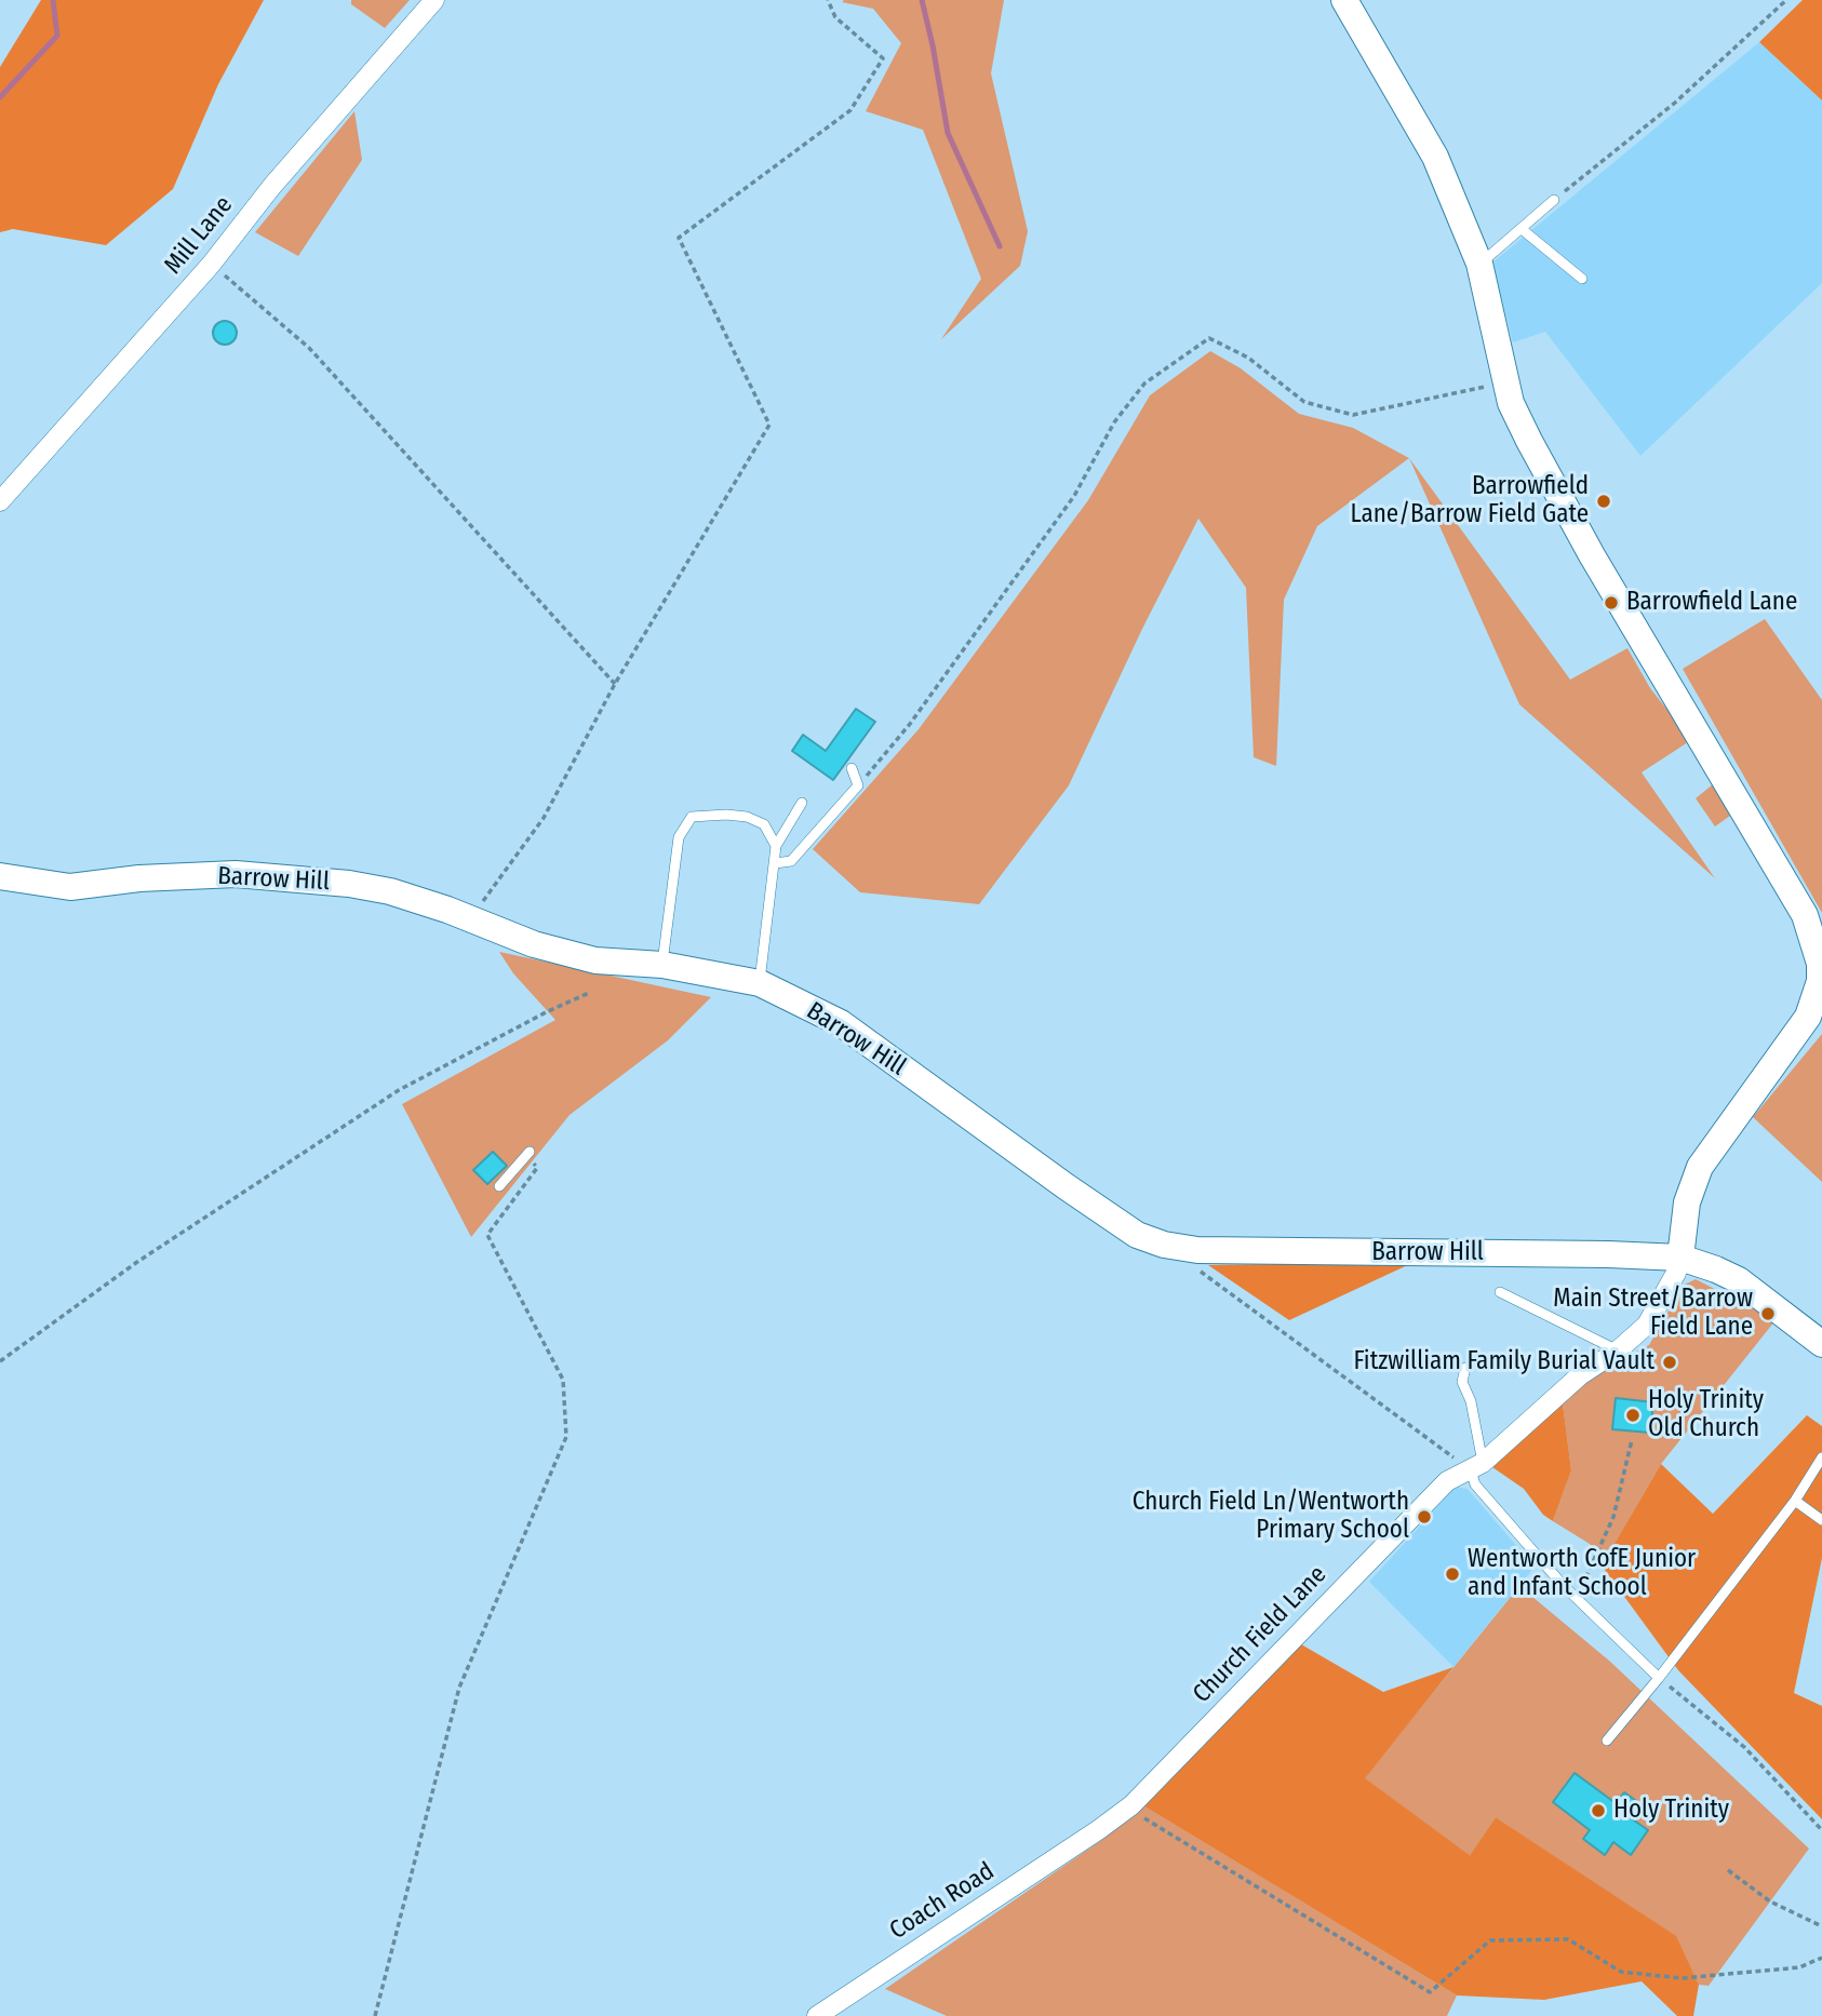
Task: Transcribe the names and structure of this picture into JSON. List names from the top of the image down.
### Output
{
  "streets": {
    "main road": ["Barrow Hill"],
    "street": ["Mill Lane", "Church Field Lane", "Coach Road"]
  },
  "crossings": [
    ["Barrow Hill", "Church Field Lane"],
    ["Church Field Lane", "Coach Road"]
  ],
  "places": [
    "Barrowfield Lane/Barrow Field Gate",
    "Barrowfield Lane",
    "Main Street/Barrow Field Lane",
    "Fitzwilliam Family Burial Vault",
    "Holy Trinity Old Church",
    "Church Field Ln/Wentworth Primary School",
    "Wentworth CofE Junior and Infant School",
    "Holy Trinity"
  ]
}
